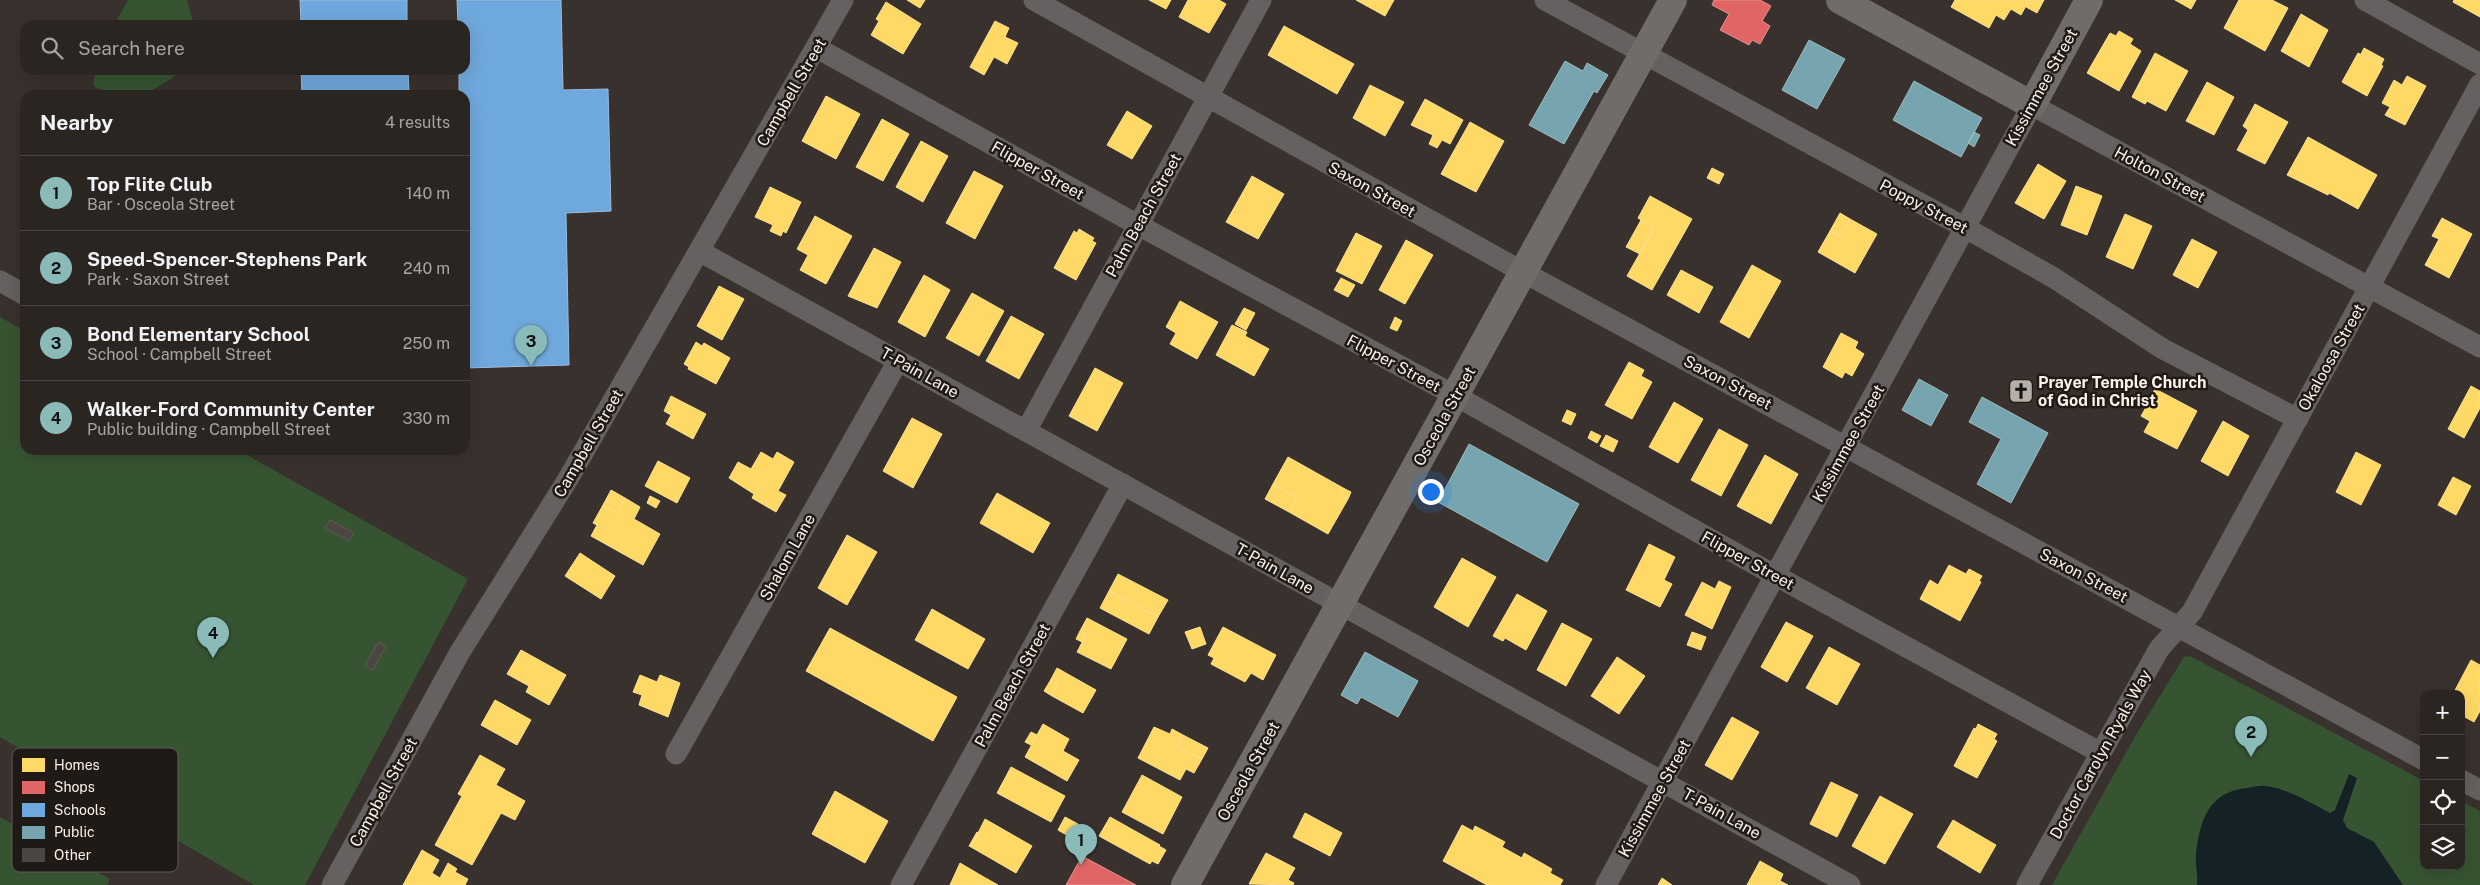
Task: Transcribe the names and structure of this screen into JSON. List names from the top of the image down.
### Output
{
  "streets": {
    "street": [
      "Kissimmee Street",
      "Campbell Street",
      "Flipper Street",
      "Holton Street",
      "Saxon Street",
      "Poppy Street",
      "Palm Beach Street",
      "Okaloosa Street",
      "T-Pain Lane",
      "Osceola Street",
      "Shalom Lane",
      "Doctor Carolyn Ryals Way"
    ]
  },
  "crossings": [
    ["Kissimmee Street", "Flipper Street"],
    ["Kissimmee Street", "Holton Street"],
    ["Kissimmee Street", "Saxon Street"],
    ["Kissimmee Street", "Poppy Street"],
    ["Kissimmee Street", "T-Pain Lane"],
    ["Campbell Street", "Flipper Street"],
    ["Campbell Street", "T-Pain Lane"],
    ["Flipper Street", "Palm Beach Street"],
    ["Flipper Street", "Osceola Street"],
    ["Flipper Street", "Doctor Carolyn Ryals Way"],
    ["Holton Street", "Okaloosa Street"],
    ["Saxon Street", "Palm Beach Street"],
    ["Saxon Street", "Okaloosa Street"],
    ["Saxon Street", "Osceola Street"],
    ["Saxon Street", "Doctor Carolyn Ryals Way"],
    ["Poppy Street", "Okaloosa Street"],
    ["Poppy Street", "Osceola Street"],
    ["Palm Beach Street", "T-Pain Lane"],
    ["Okaloosa Street", "Doctor Carolyn Ryals Way"],
    ["T-Pain Lane", "Osceola Street"],
    ["T-Pain Lane", "Shalom Lane"]
  ],
  "places": {
    "church": ["Prayer Temple Church of God in Christ"]
  },
  "legend": [
    "Homes",
    "Shops",
    "Schools",
    "Public",
    "Other"
  ],
  "page": {
    "search": "Search here",
    "heading": ["Nearby", "4 results"],
    "list": [
      {
        "mark": "1",
        "name": "Top Flite Club",
        "note": "Bar · Osceola Street",
        "value": "140 m"
      },
      {
        "mark": "2",
        "name": "Speed-Spencer-Stephens Park",
        "note": "Park · Saxon Street",
        "value": "240 m"
      },
      {
        "mark": "3",
        "name": "Bond Elementary School",
        "note": "School · Campbell Street",
        "value": "250 m"
      },
      {
        "mark": "4",
        "name": "Walker-Ford Community Center",
        "note": "Public building · Campbell Street",
        "value": "330 m"
      }
    ],
    "pins": [
      "3",
      "4",
      "2",
      "1"
    ],
    "map_buttons": ["+", "−"]
  }
}
